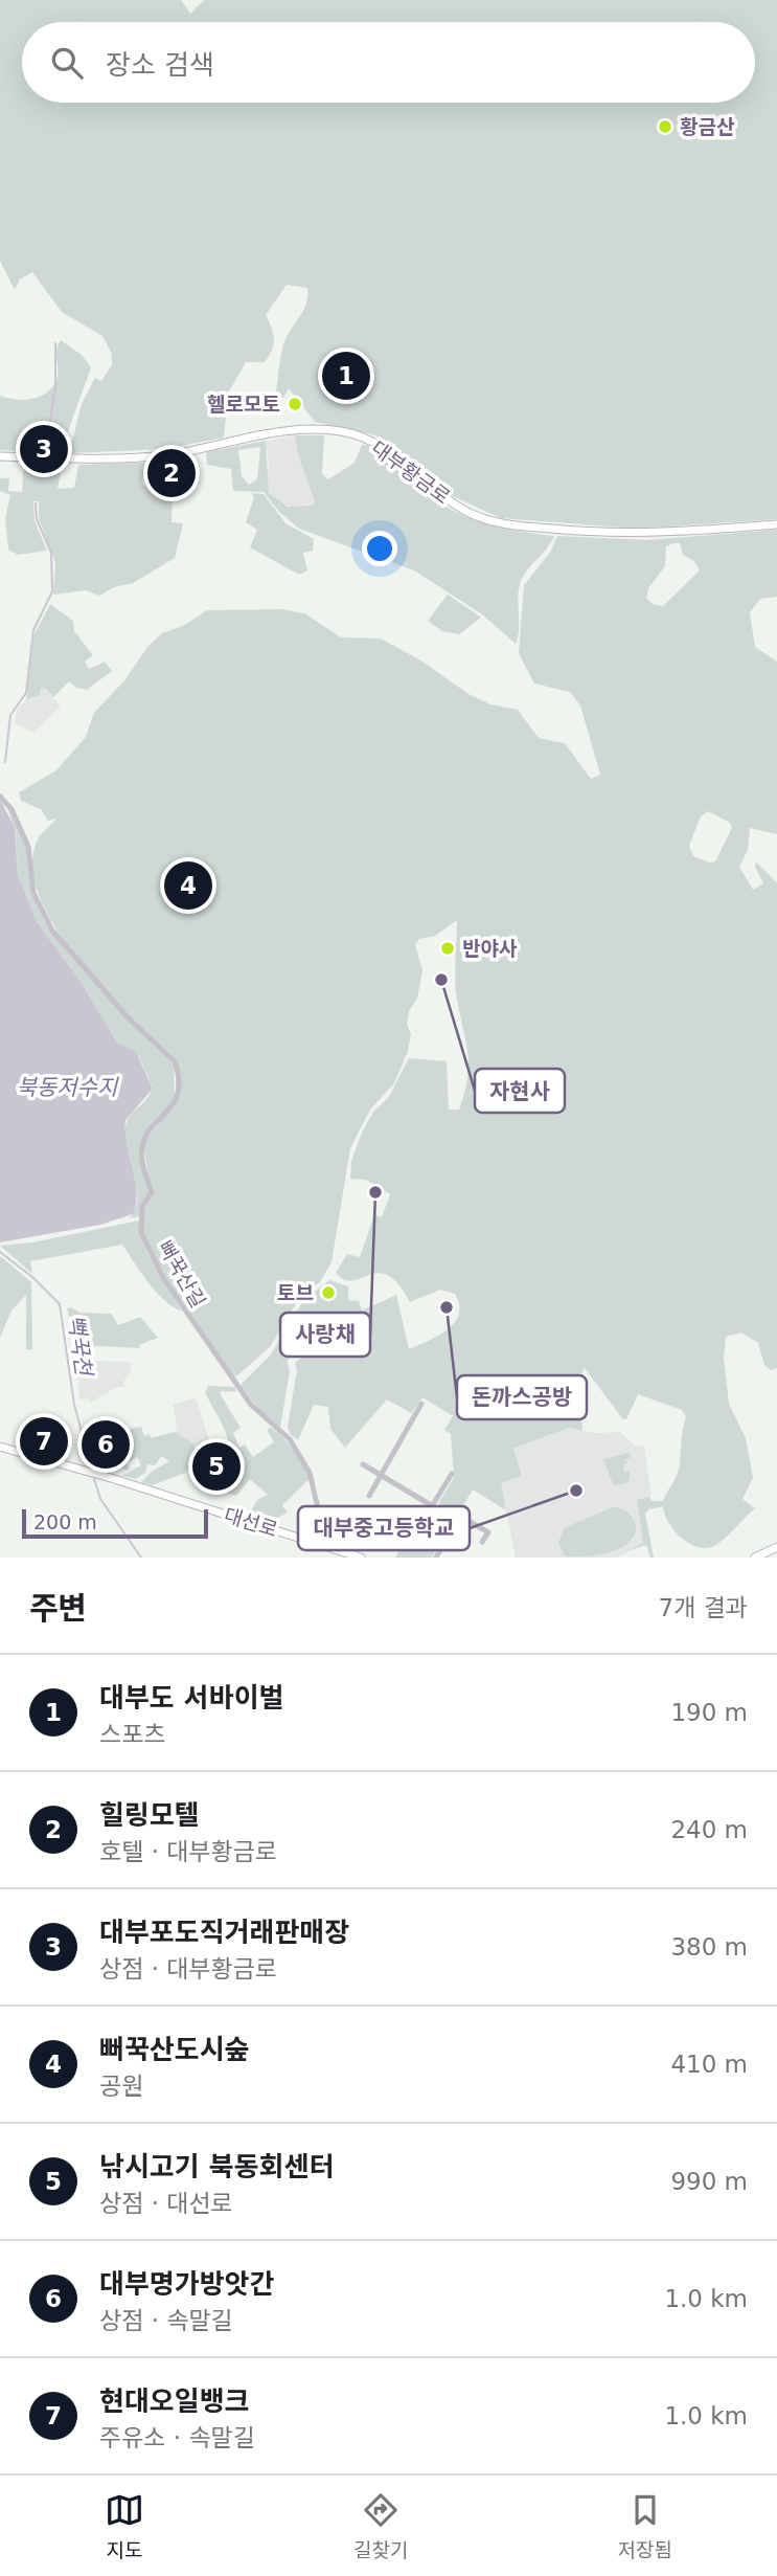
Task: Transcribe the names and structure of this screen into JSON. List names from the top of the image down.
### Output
{
  "streets": {
    "main road": ["대부황금로", "대선로"],
    "street": ["뻐꾹산길"]
  },
  "crossings": [
    ["뻐꾹산길", "대선로"]
  ],
  "water": ["북동저수지", "뻑꾹천"],
  "places": [
    "황금산",
    "헬로모토",
    "반야사",
    "자현사",
    "사랑채",
    "토브",
    "돈까스공방",
    "대부중고등학교"
  ],
  "scale_bar": "200 m",
  "page": {
    "search": "장소 검색",
    "pins": [
      "1",
      "3",
      "2",
      "4",
      "7",
      "6",
      "5"
    ],
    "scale": "200 m",
    "heading": ["주변", "7개 결과"],
    "list": [
      {
        "mark": "1",
        "name": "대부도 서바이벌",
        "note": "스포츠",
        "value": "190 m"
      },
      {
        "mark": "2",
        "name": "힐링모텔",
        "note": "호텔 · 대부황금로",
        "value": "240 m"
      },
      {
        "mark": "3",
        "name": "대부포도직거래판매장",
        "note": "상점 · 대부황금로",
        "value": "380 m"
      },
      {
        "mark": "4",
        "name": "뻐꾹산도시숲",
        "note": "공원",
        "value": "410 m"
      },
      {
        "mark": "5",
        "name": "낚시고기 북동회센터",
        "note": "상점 · 대선로",
        "value": "990 m"
      },
      {
        "mark": "6",
        "name": "대부명가방앗간",
        "note": "상점 · 속말길",
        "value": "1.0 km"
      },
      {
        "mark": "7",
        "name": "현대오일뱅크",
        "note": "주유소 · 속말길",
        "value": "1.0 km"
      }
    ],
    "nav": ["지도", "길찾기", "저장됨"]
  }
}
